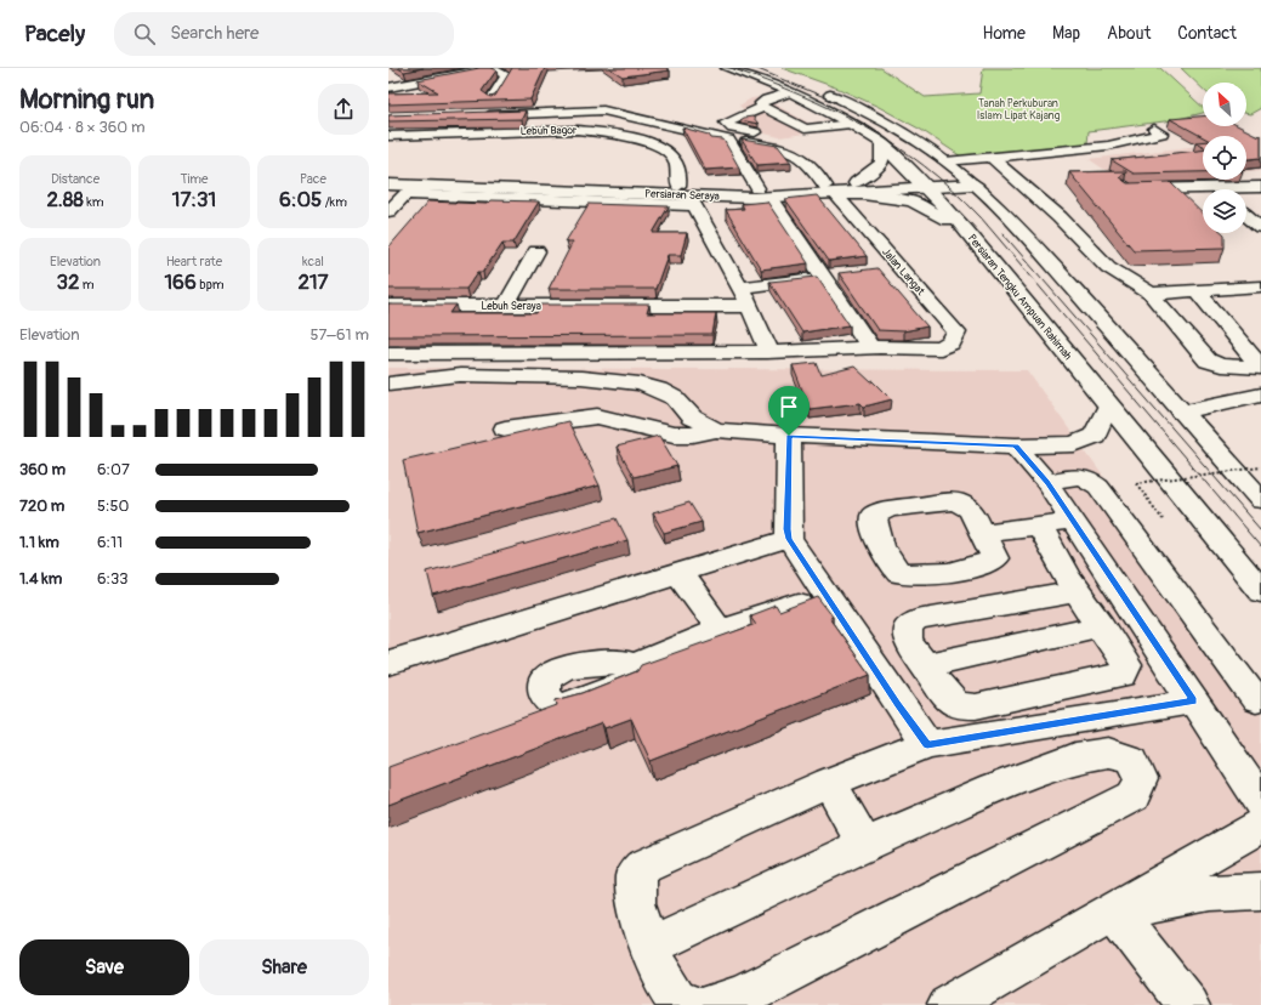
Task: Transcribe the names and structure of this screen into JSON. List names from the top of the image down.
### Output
{
  "streets": {
    "main road": [
      "Lebuh Bagor",
      "Persiaran Seraya",
      "Jalan Langat",
      "Persiaran Tengku Ampuan Rahimah",
      "Lebuh Seraya"
    ]
  },
  "crossings": [
    ["Lebuh Bagor", "Jalan Langat"],
    ["Persiaran Seraya", "Jalan Langat"],
    ["Persiaran Seraya", "Persiaran Tengku Ampuan Rahimah"]
  ],
  "parks": ["Tanah Perkuburan Islam Lipat Kajang"],
  "north": "top left",
  "page": {
    "header": "Pacely",
    "search": "Search here",
    "nav": [
      "Home",
      "Map",
      "About",
      "Contact"
    ],
    "heading": ["Morning run", "06:04 · 8 × 360 m"],
    "stats": [
      ["Distance", "2.88 km"],
      ["Time", "17:31"],
      ["Pace", "6:05 /km"],
      ["Elevation", "32 m"],
      ["Heart rate", "166 bpm"],
      ["kcal", "217"]
    ],
    "chart": ["Elevation", "57–61 m"],
    "list": [
      {
        "name": "360 m",
        "note": "6:07"
      },
      {
        "name": "720 m",
        "note": "5:50"
      },
      {
        "name": "1.1 km",
        "note": "6:11"
      },
      {
        "name": "1.4 km",
        "note": "6:33"
      }
    ],
    "buttons": ["Save", "Share"]
  }
}
